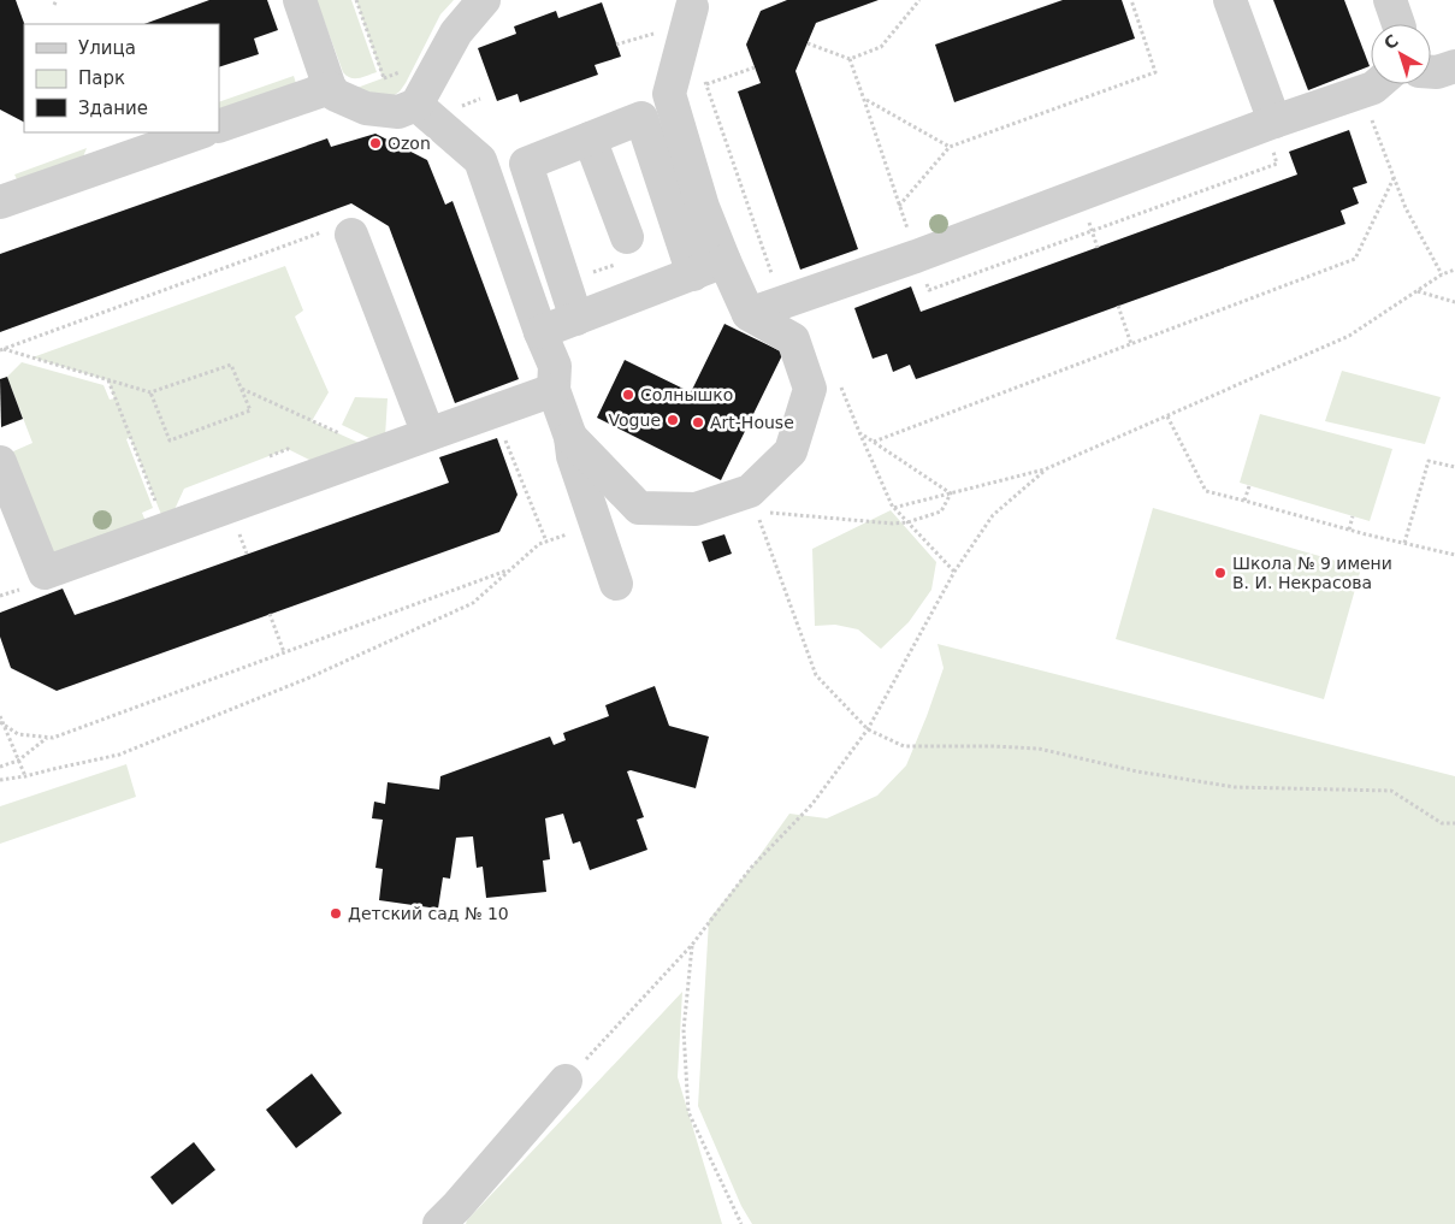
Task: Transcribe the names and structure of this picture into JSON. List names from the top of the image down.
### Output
{
  "places": [
    "Ozon",
    "Солнышко",
    "Vogue",
    "Art-House",
    "Школа № 9 имени В. И. Некрасова",
    "Детский сад № 10"
  ],
  "legend": ["Улица", "Парк", "Здание"],
  "north": "top left"
}
